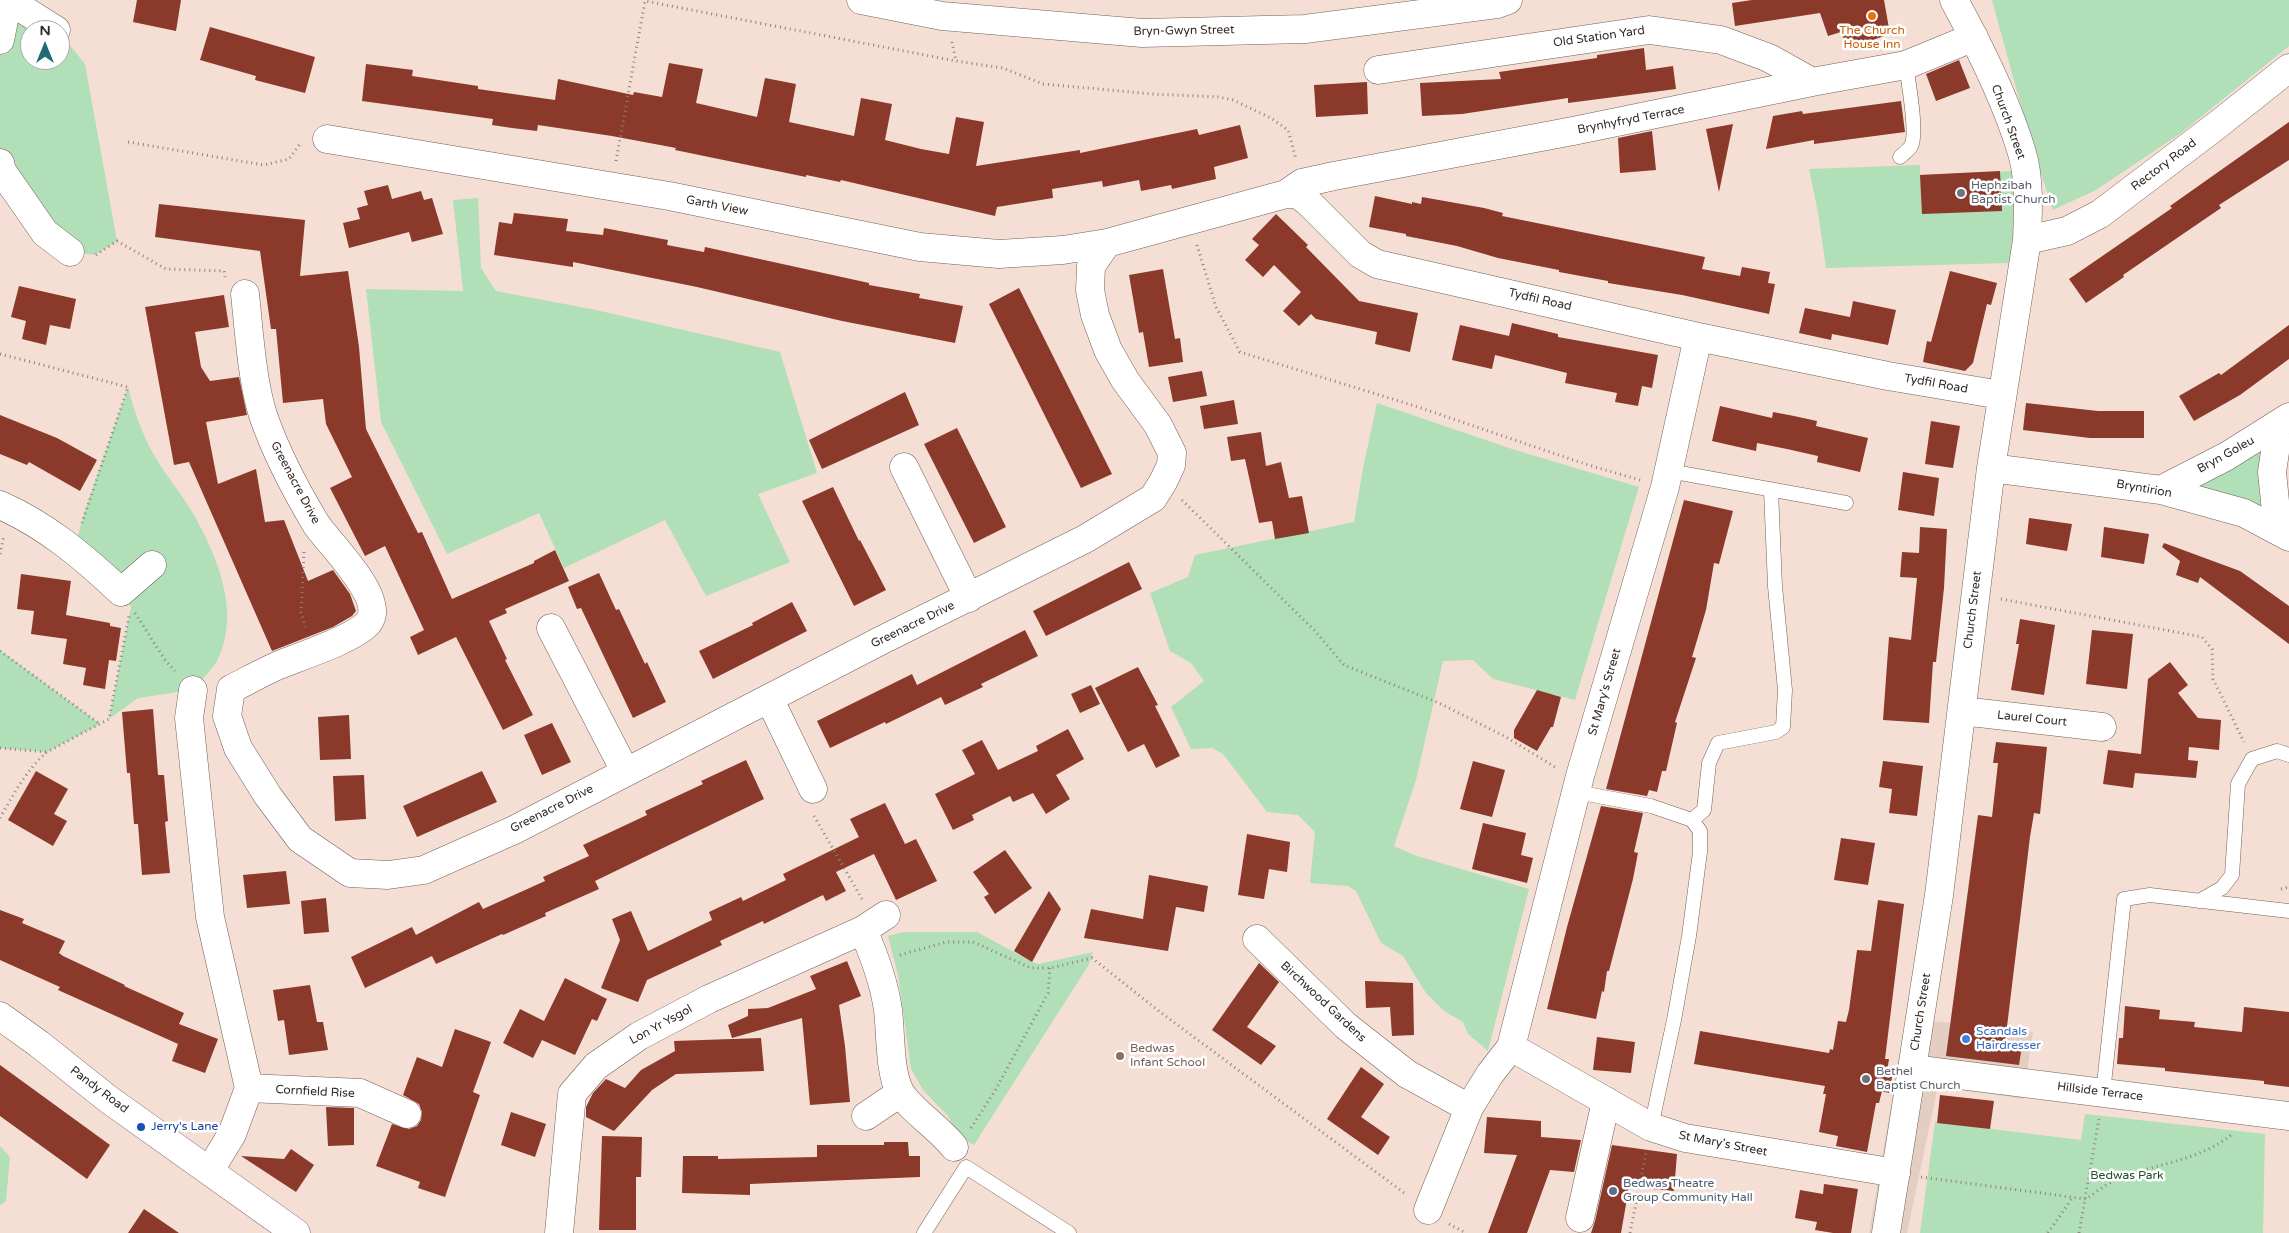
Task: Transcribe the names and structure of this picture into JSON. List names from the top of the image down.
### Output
{
  "streets": {
    "street": [
      "Bryn-Gwyn Street",
      "Old Station Yard",
      "Brynhyfryd Terrace",
      "Church Street",
      "Rectory Road",
      "Garth View",
      "Tydfil Road",
      "Bryn Goleu",
      "Greenacre Drive",
      "Bryntirion",
      "St Mary's Street",
      "Laurel Court",
      "Birchwood Gardens",
      "Lon Yr Ysgol",
      "Pandy Road",
      "Cornfield Rise",
      "Hillside Terrace"
    ]
  },
  "crossings": [
    ["Old Station Yard", "Brynhyfryd Terrace"],
    ["Brynhyfryd Terrace", "Church Street"],
    ["Brynhyfryd Terrace", "Tydfil Road"],
    ["Church Street", "Rectory Road"],
    ["Church Street", "Tydfil Road"],
    ["Church Street", "Bryntirion"],
    ["Church Street", "St Mary's Street"],
    ["Church Street", "Laurel Court"],
    ["Church Street", "Hillside Terrace"],
    ["Garth View", "Greenacre Drive"],
    ["Tydfil Road", "St Mary's Street"],
    ["Bryn Goleu", "Bryntirion"],
    ["St Mary's Street", "Birchwood Gardens"]
  ],
  "parks": ["Bedwas Park"],
  "places": [
    "The Church House Inn",
    "Hephzibah Baptist Church",
    "Scandals Hairdresser",
    "Bedwas Infant School",
    "Bethel Baptist Church",
    "Jerry's Lane",
    "Bedwas Theatre Group Community Hall"
  ],
  "north": "top"
}
